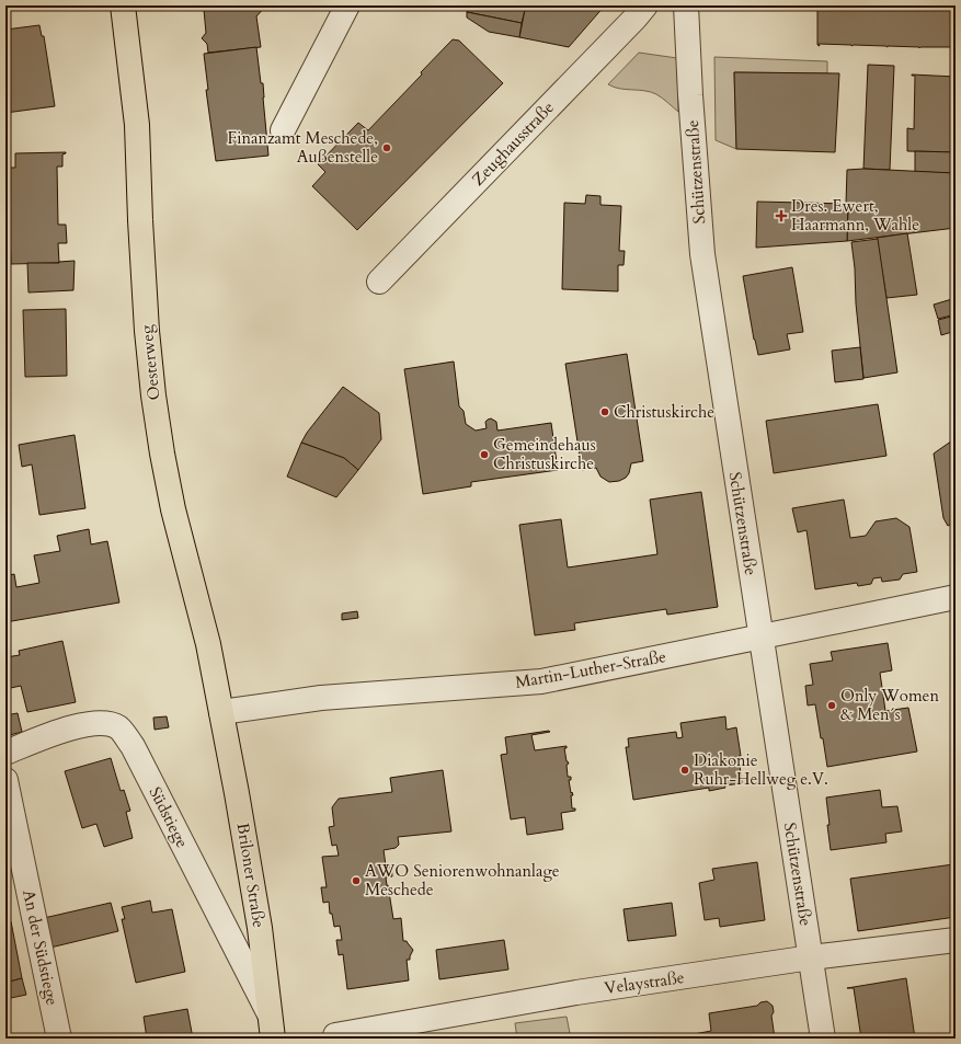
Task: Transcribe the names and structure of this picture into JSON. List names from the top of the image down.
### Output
{
  "streets": {
    "main road": ["Oesterweg", "Briloner Straße"],
    "street": [
      "Zeughausstraße",
      "Schützenstraße",
      "Martin-Luther-Straße",
      "Südstiege",
      "An der Südstiege",
      "Velaystraße"
    ]
  },
  "crossings": [
    ["Schützenstraße", "Martin-Luther-Straße"],
    ["Schützenstraße", "Velaystraße"],
    ["Oesterweg", "Martin-Luther-Straße"],
    ["Oesterweg", "Briloner Straße"],
    ["Martin-Luther-Straße", "Briloner Straße"],
    ["Südstiege", "Briloner Straße"]
  ],
  "places": {
    "other": [
      "Finanzamt Meschede, Außenstelle",
      "Christuskirche",
      "Gemeindehaus Christuskirche",
      "Only Women & Men´s",
      "Diakonie Ruhr-Hellweg e.V.",
      "AWO Seniorenwohnanlage Meschede"
    ],
    "health": ["Dres. Ewert, Haarmann, Wahle"]
  }
}
